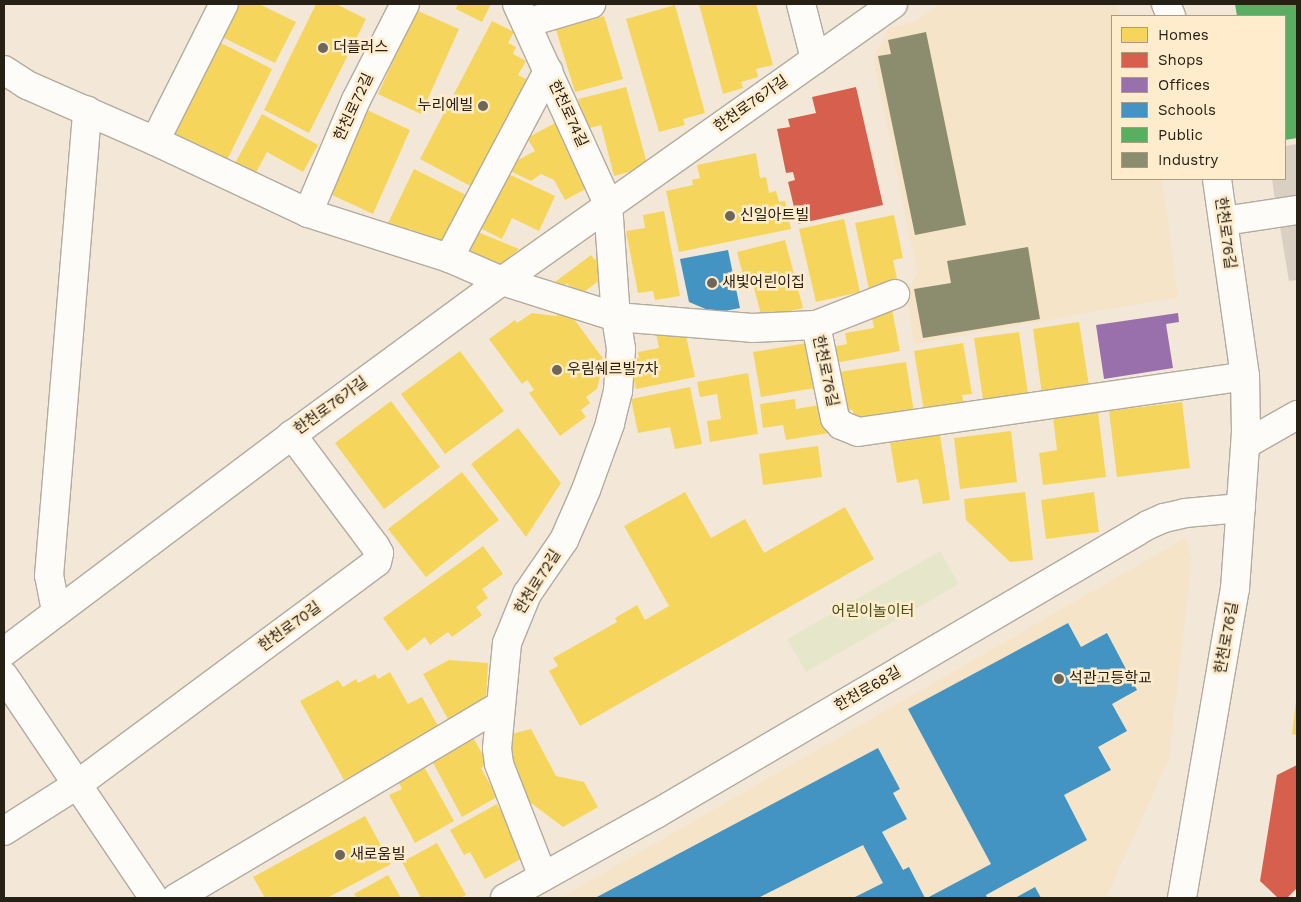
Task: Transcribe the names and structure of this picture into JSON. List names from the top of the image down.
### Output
{
  "streets": {
    "street": [
      "한천로76가길",
      "한천로72길",
      "한천로74길",
      "한천로76길",
      "한천로70길",
      "한천로68길"
    ]
  },
  "crossings": [
    ["한천로76가길", "한천로74길"],
    ["한천로76가길", "한천로70길"],
    ["한천로72길", "한천로68길"],
    ["한천로76길", "한천로68길"]
  ],
  "parks": ["어린이놀이터"],
  "places": [
    "더플러스",
    "누리에빌",
    "신일아트빌",
    "새빛어린이집",
    "우림쉐르빌7차",
    "석관고등학교",
    "새로움빌"
  ],
  "legend": [
    "Homes",
    "Shops",
    "Offices",
    "Schools",
    "Public",
    "Industry"
  ]
}
